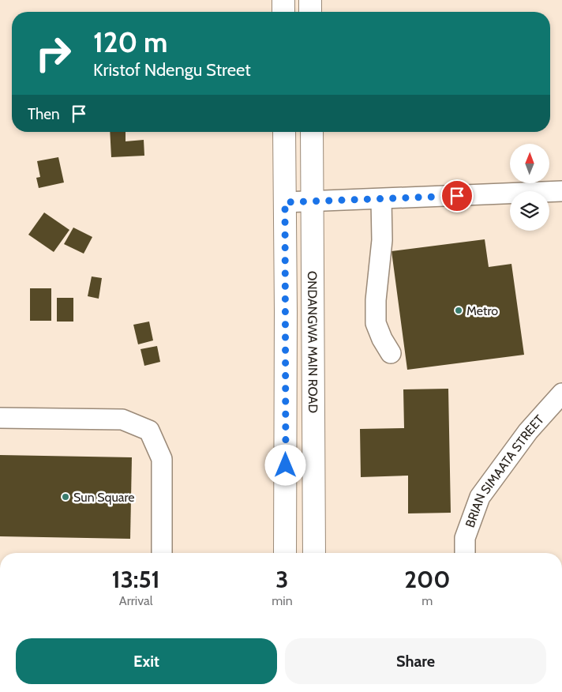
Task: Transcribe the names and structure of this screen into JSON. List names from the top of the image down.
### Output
{
  "streets": {
    "main road": ["ONDANGWA MAIN ROAD"],
    "street": ["BRIAN SIMAATA STREET"]
  },
  "places": ["Metro", "Sun Square"],
  "north": "top",
  "page": {
    "turn": ["120 m", "Kristof Ndengu Street"],
    "then": "Then",
    "eta": [
      "13:51",
      "Arrival",
      "3",
      "min",
      "200",
      "m"
    ],
    "buttons": ["Exit", "Share"]
  }
}
